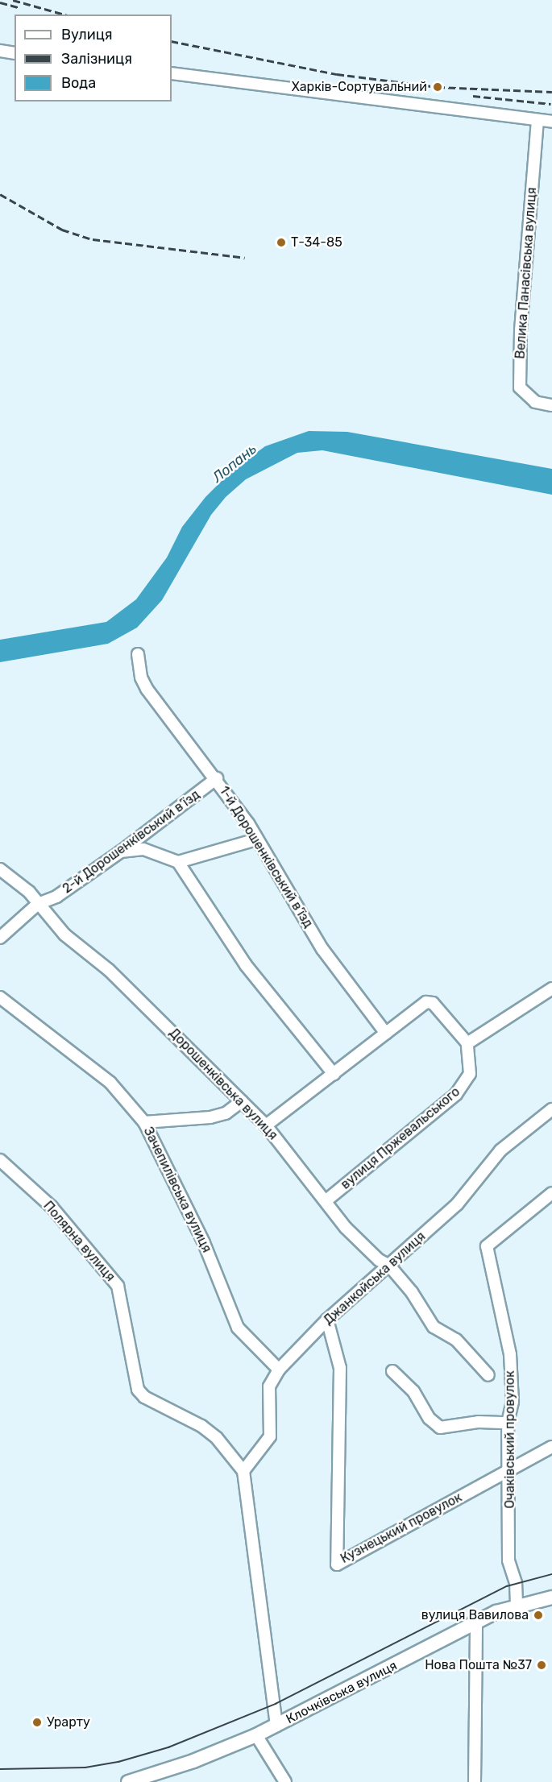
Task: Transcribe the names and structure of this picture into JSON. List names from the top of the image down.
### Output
{
  "streets": {
    "main road": ["Клочківська вулиця"],
    "street": [
      "Велика Панасівська вулиця",
      "2-й Дорошенківський в’їзд",
      "1-й Дорошенківський в’їзд",
      "Дорошенківська вулиця",
      "вулиця Пржевальського",
      "Зачепилівська вулиця",
      "Полярна вулиця",
      "Джанкойська вулиця",
      "Очаківський провулок",
      "Кузнецький провулок"
    ]
  },
  "crossings": [
    ["2-й Дорошенківський в’їзд", "1-й Дорошенківський в’їзд"],
    ["2-й Дорошенківський в’їзд", "Дорошенківська вулиця"],
    ["Дорошенківська вулиця", "вулиця Пржевальського"],
    ["Дорошенківська вулиця", "Джанкойська вулиця"],
    ["Зачепилівська вулиця", "Джанкойська вулиця"],
    ["Полярна вулиця", "Джанкойська вулиця"],
    ["Джанкойська вулиця", "Кузнецький провулок"],
    ["Очаківський провулок", "Кузнецький провулок"],
    ["Очаківський провулок", "Клочківська вулиця"]
  ],
  "water": ["Лопань"],
  "places": [
    "Харків-Сортувальний",
    "Т-34-85",
    "вулиця Вавилова",
    "Нова Пошта №37",
    "Урарту"
  ],
  "legend": ["Вулиця", "Залізниця", "Вода"]
}
